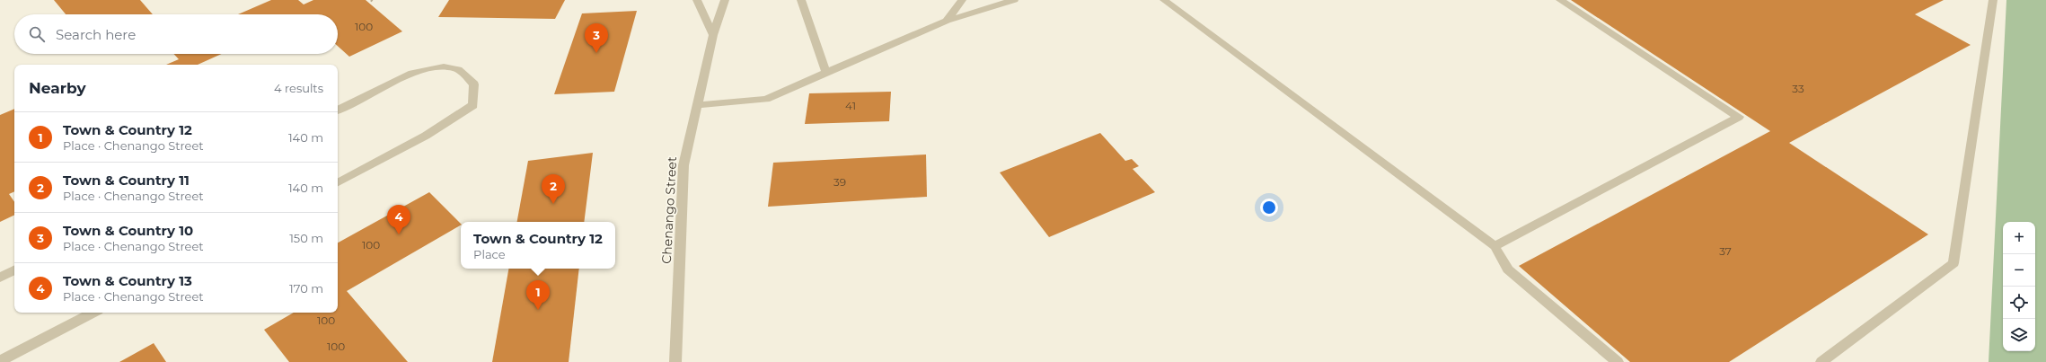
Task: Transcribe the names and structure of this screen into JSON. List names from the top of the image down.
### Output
{
  "streets": {
    "street": ["Chenango Street"]
  },
  "house_numbers": [
    "100",
    "33",
    "41",
    "39",
    "100",
    "37",
    "100",
    "100"
  ],
  "page": {
    "search": "Search here",
    "pins": [
      "3",
      "2",
      "4",
      "1"
    ],
    "heading": ["Nearby", "4 results"],
    "list": [
      {
        "mark": "1",
        "name": "Town & Country 12",
        "note": "Place · Chenango Street",
        "value": "140 m"
      },
      {
        "mark": "2",
        "name": "Town & Country 11",
        "note": "Place · Chenango Street",
        "value": "140 m"
      },
      {
        "mark": "3",
        "name": "Town & Country 10",
        "note": "Place · Chenango Street",
        "value": "150 m"
      },
      {
        "mark": "4",
        "name": "Town & Country 13",
        "note": "Place · Chenango Street",
        "value": "170 m"
      }
    ],
    "map_buttons": ["+", "−"],
    "popup": ["Town & Country 12", "Place"]
  }
}
